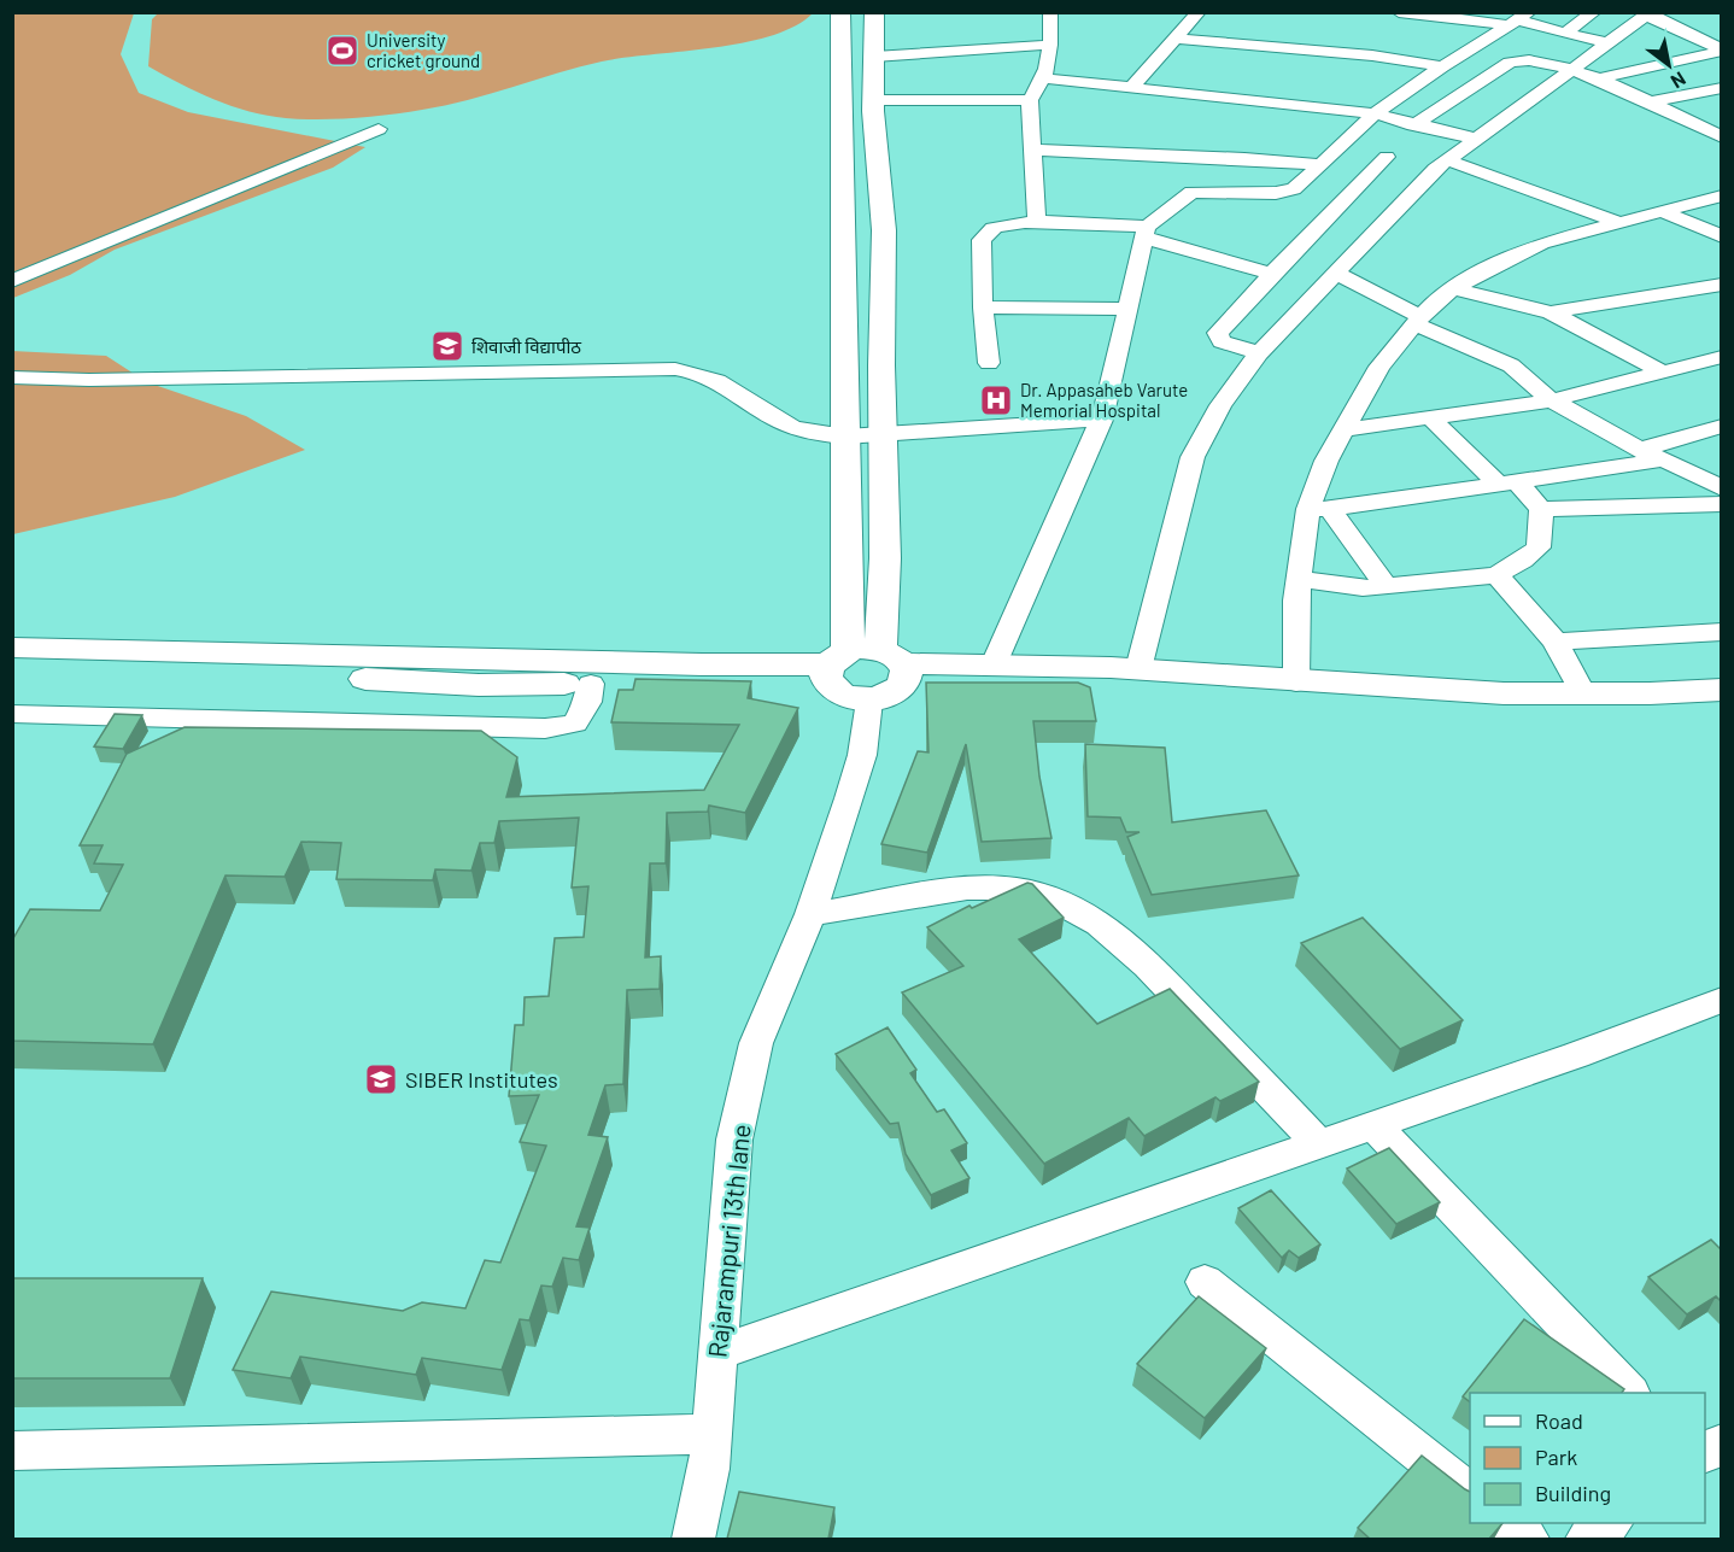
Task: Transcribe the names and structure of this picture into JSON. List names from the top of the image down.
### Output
{
  "streets": {
    "street": ["Rajarampuri 13th lane"]
  },
  "places": {
    "sports": ["University cricket ground"],
    "school or university": ["शिवाजी विद्यापीठ", "SIBER Institutes"],
    "hospital": ["Dr. Appasaheb Varute Memorial Hospital"]
  },
  "legend": ["Road", "Park", "Building"],
  "north": "bottom right"
}
